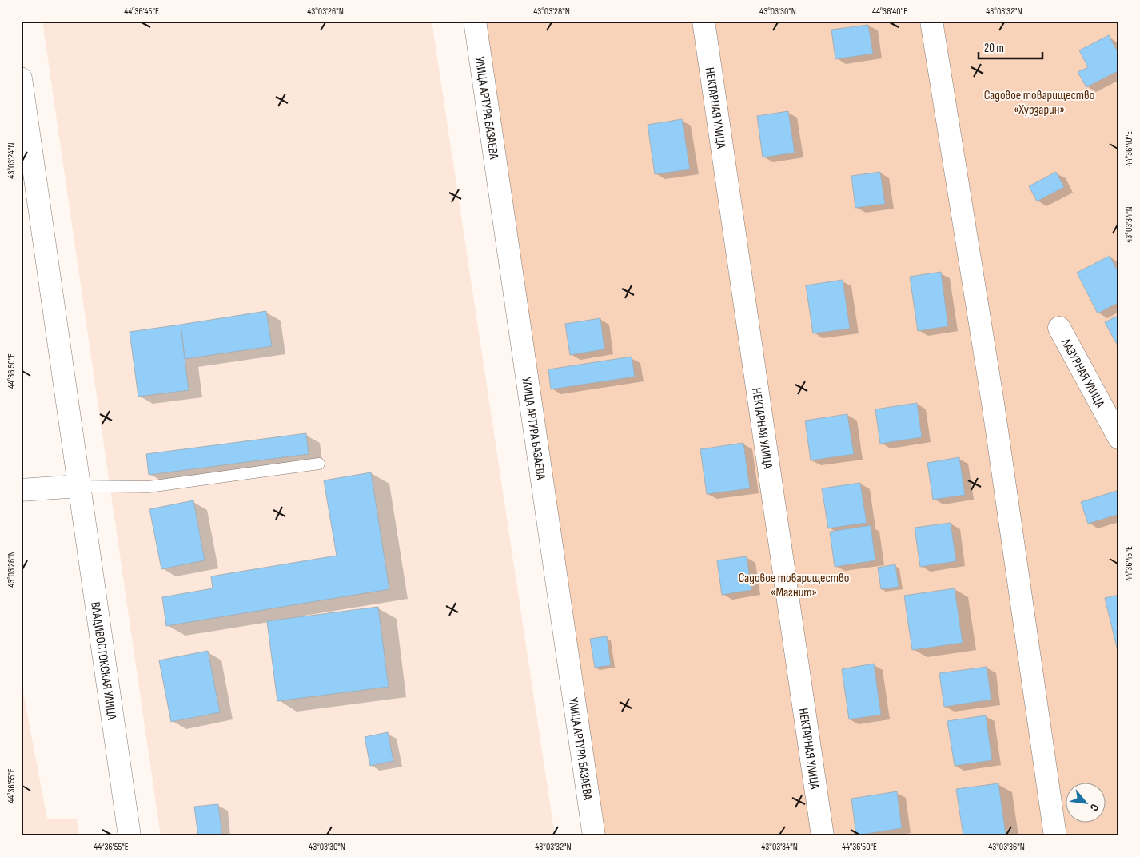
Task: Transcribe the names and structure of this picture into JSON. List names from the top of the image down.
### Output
{
  "streets": {
    "street": [
      "УЛИЦА АРТУРА БАЗАЕВА",
      "НЕКТАРНАЯ УЛИЦА",
      "ЛАЗУРНАЯ УЛИЦА",
      "ВЛАДИВОСТОКСКАЯ УЛИЦА"
    ]
  },
  "parks": ["Садовое товарищество «Хурзарин»", "Садовое товарищество «Магнит»"],
  "scale_bar": "20 m",
  "north": "bottom right",
  "coordinates": [
    "44°36'45\"E",
    "43°03'26\"N",
    "43°03'28\"N",
    "43°03'30\"N",
    "44°36'40\"E",
    "43°03'32\"N",
    "43°03'24\"N",
    "43°03'34\"N",
    "44°36'50\"E",
    "44°36'55\"E",
    "43°03'36\"N"
  ]
}
